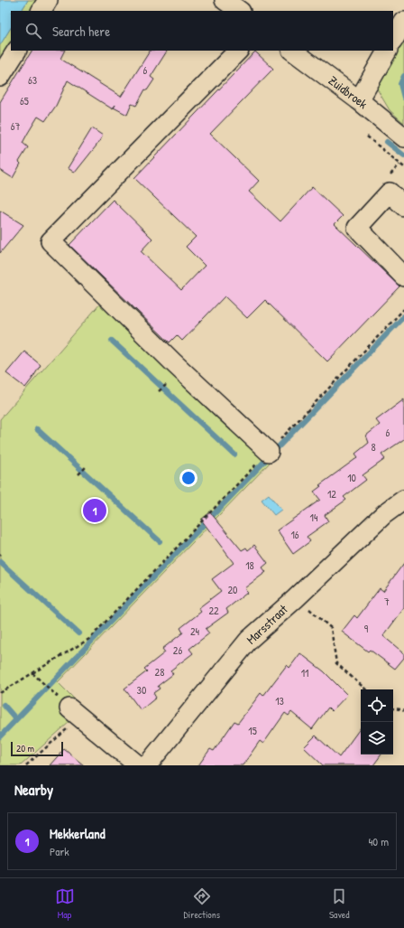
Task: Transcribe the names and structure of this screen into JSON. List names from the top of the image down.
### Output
{
  "streets": {
    "street": ["Zuidbroek", "Marsstraat"]
  },
  "house_numbers": [
    "6",
    "63",
    "65",
    "67",
    "6",
    "8",
    "10",
    "12",
    "14",
    "16",
    "18",
    "20",
    "7",
    "22",
    "9",
    "24",
    "26",
    "28",
    "11",
    "30",
    "13",
    "15"
  ],
  "scale_bar": "20 m",
  "page": {
    "search": "Search here",
    "pins": "1",
    "scale": "20 m",
    "heading": "Nearby",
    "list": [
      {
        "mark": "1",
        "name": "Mekkerland",
        "note": "Park",
        "value": "40 m"
      }
    ],
    "nav": ["Map", "Directions", "Saved"]
  }
}
